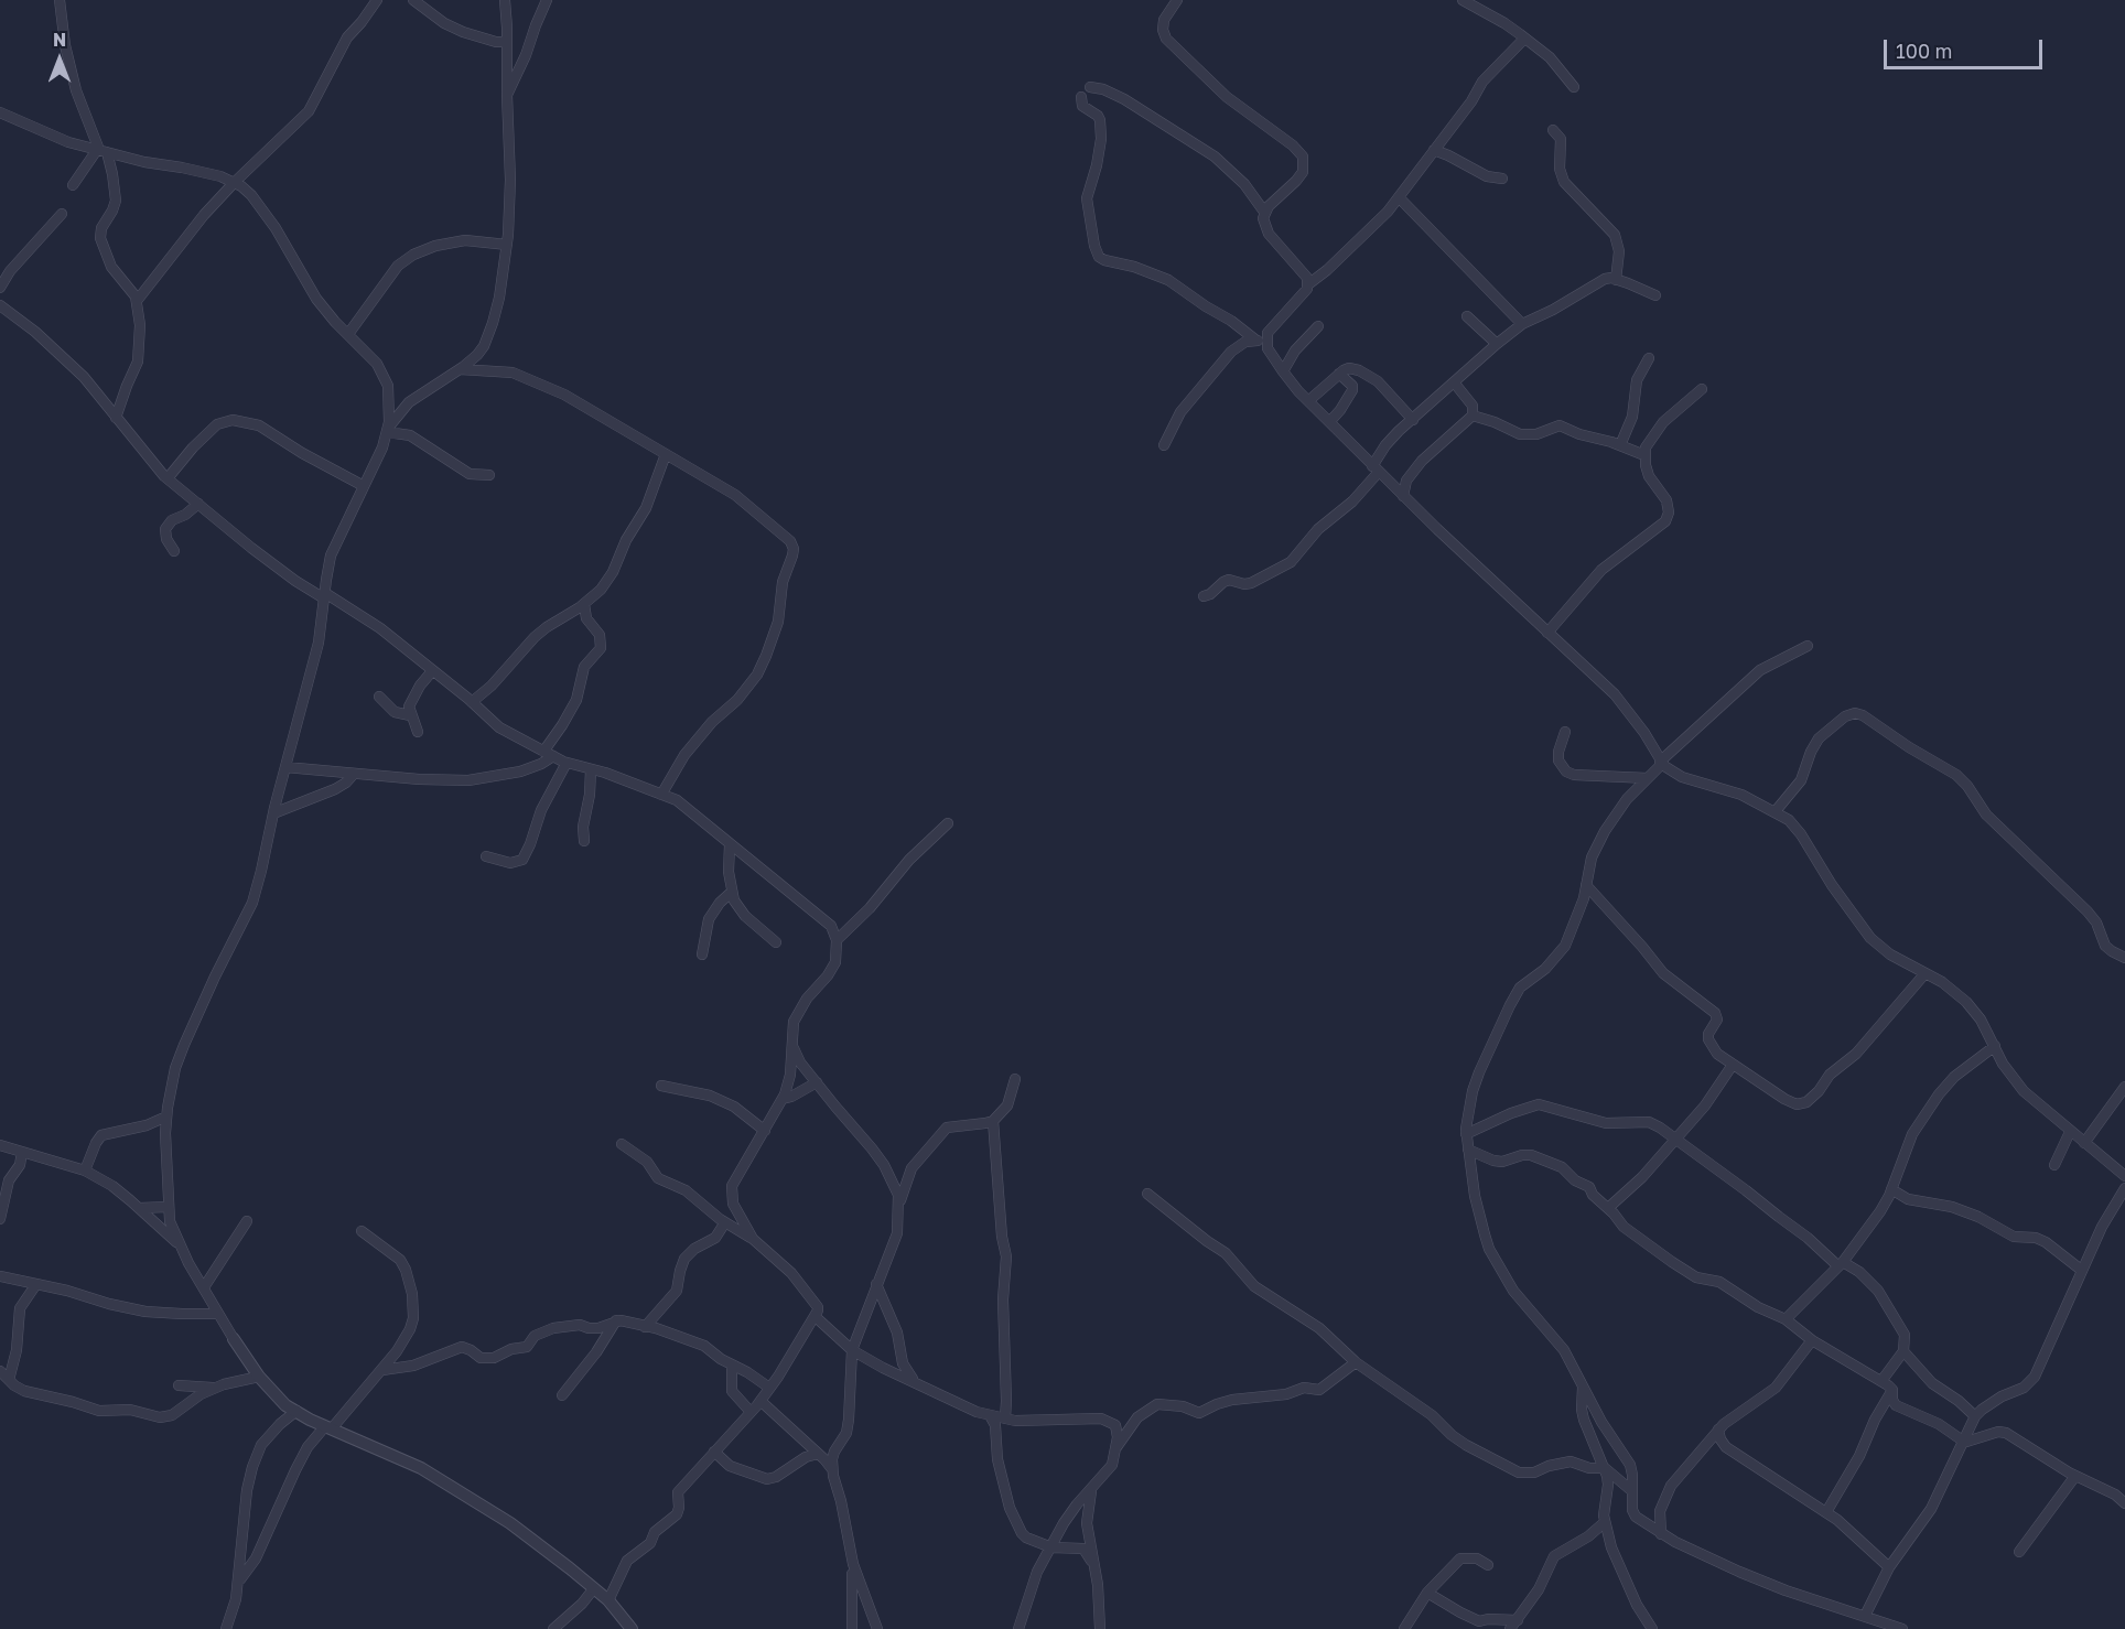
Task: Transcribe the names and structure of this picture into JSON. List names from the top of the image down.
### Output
{
  "scale_bar": "100 m",
  "north": "top"
}
